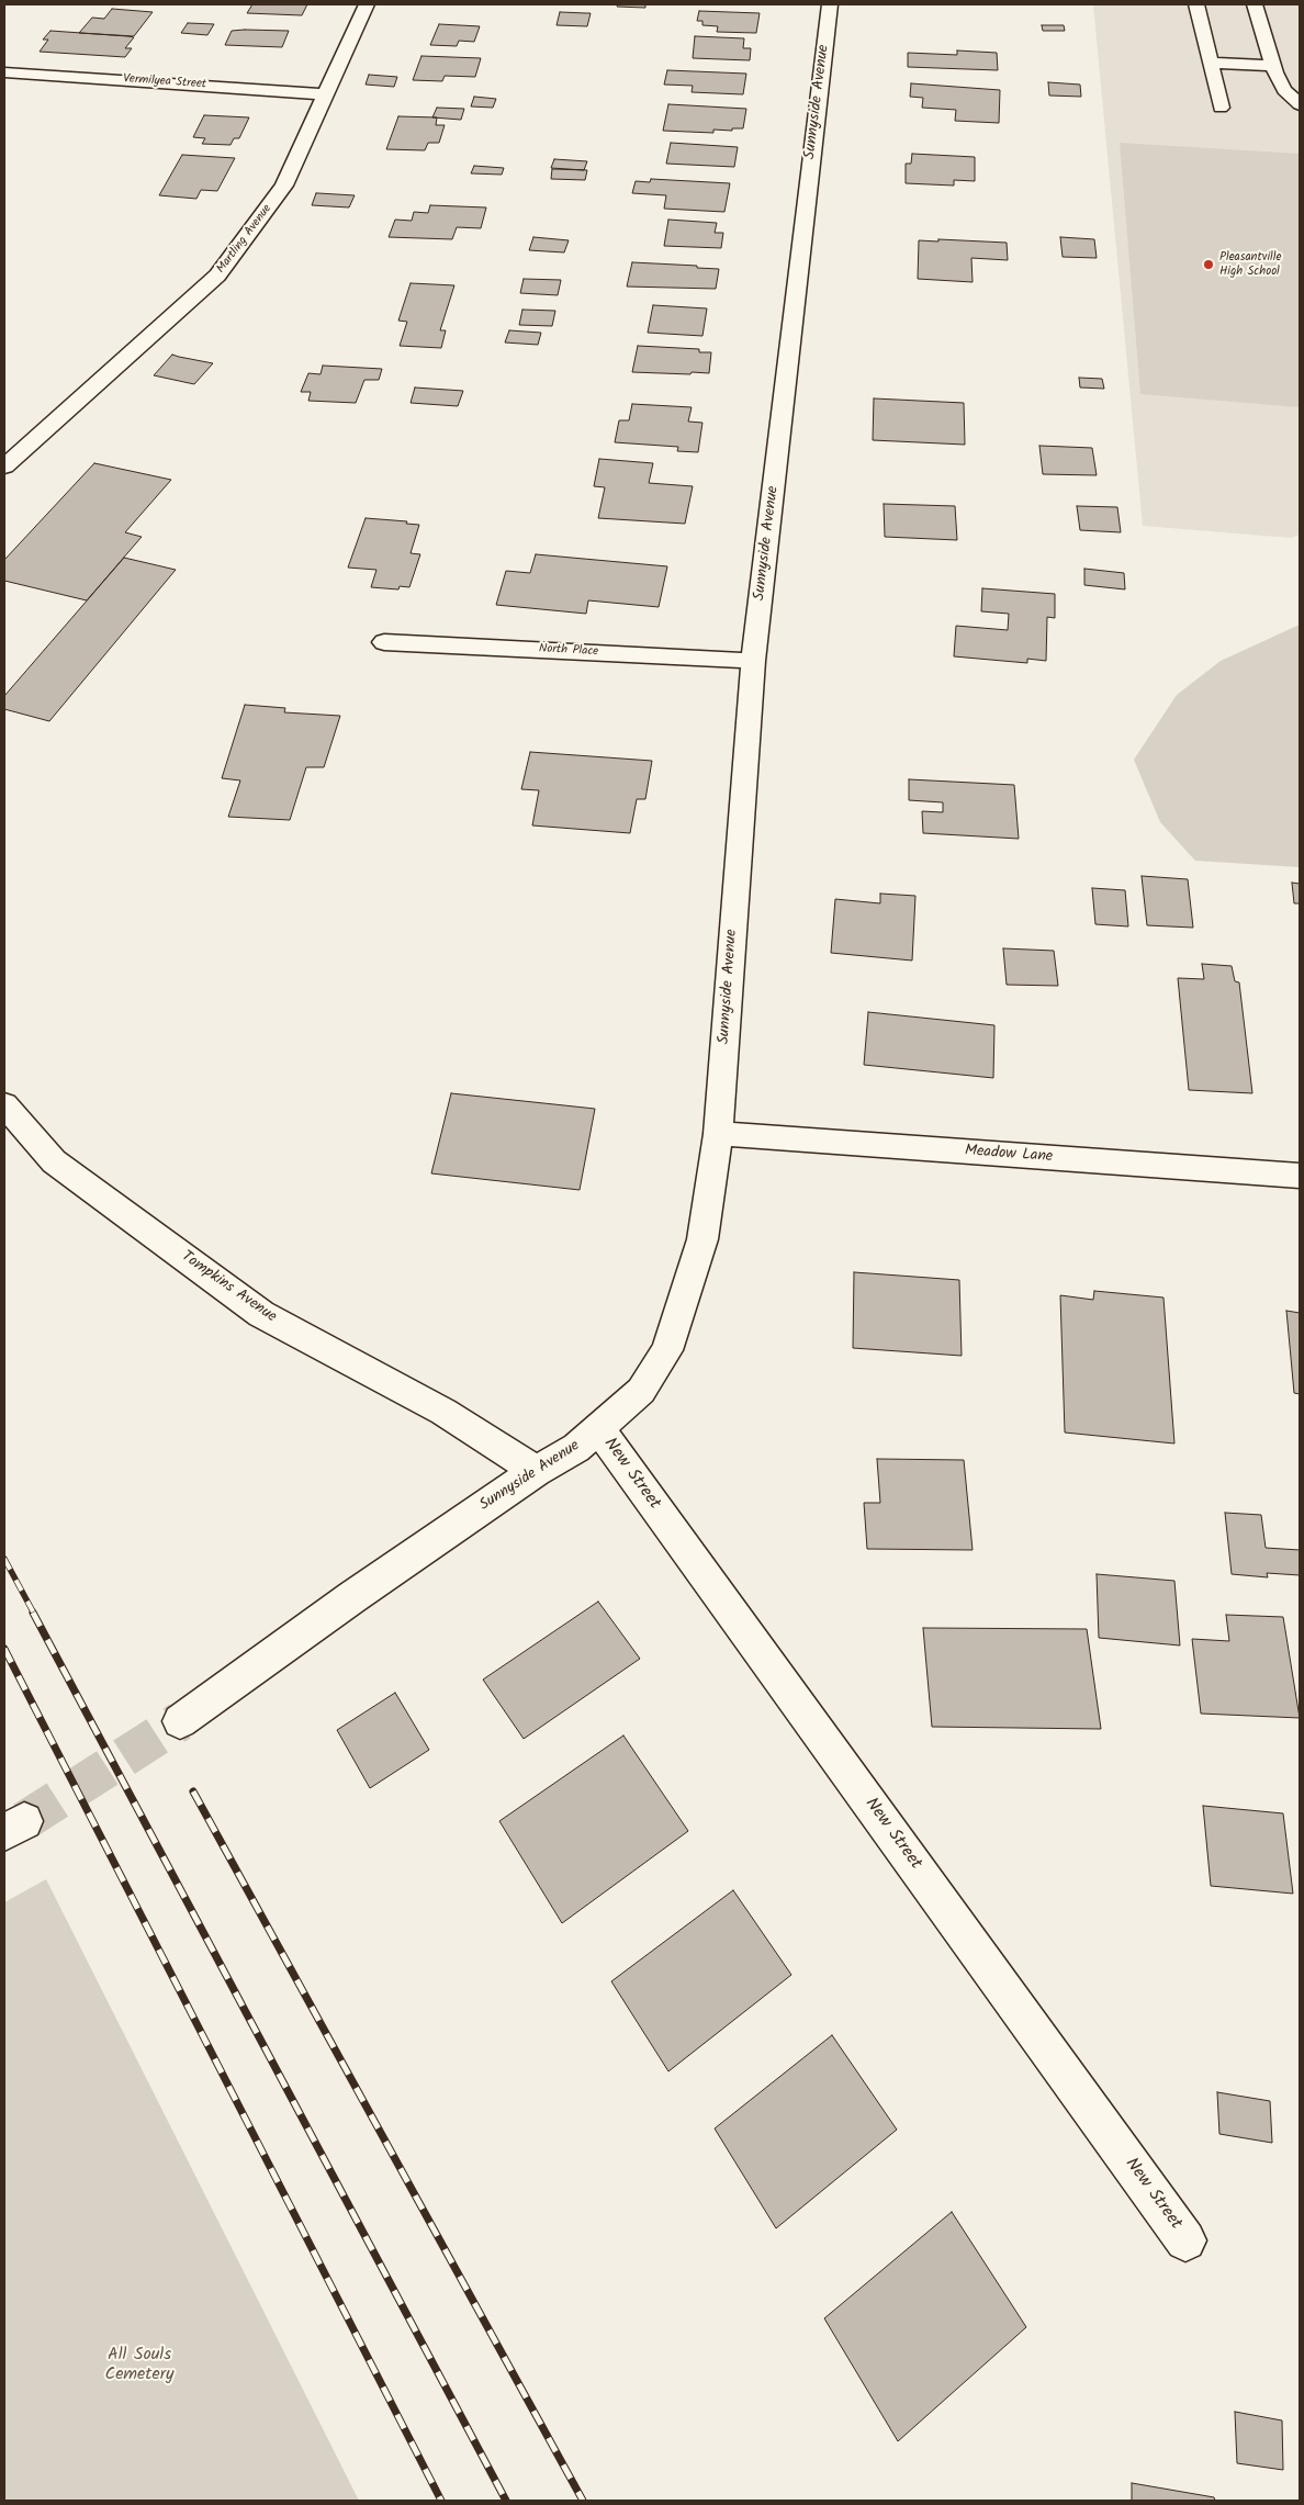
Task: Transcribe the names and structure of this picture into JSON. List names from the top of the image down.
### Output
{
  "streets": {
    "street": [
      "Vermilyea Street",
      "Sunnyside Avenue",
      "Martling Avenue",
      "North Place",
      "Meadow Lane",
      "Tompkins Avenue",
      "New Street"
    ]
  },
  "crossings": [
    ["Vermilyea Street", "Martling Avenue"],
    ["Sunnyside Avenue", "North Place"],
    ["Sunnyside Avenue", "Meadow Lane"],
    ["Sunnyside Avenue", "Tompkins Avenue"],
    ["Sunnyside Avenue", "New Street"]
  ],
  "parks": ["All Souls Cemetery"],
  "places": ["Pleasantville High School"]
}
